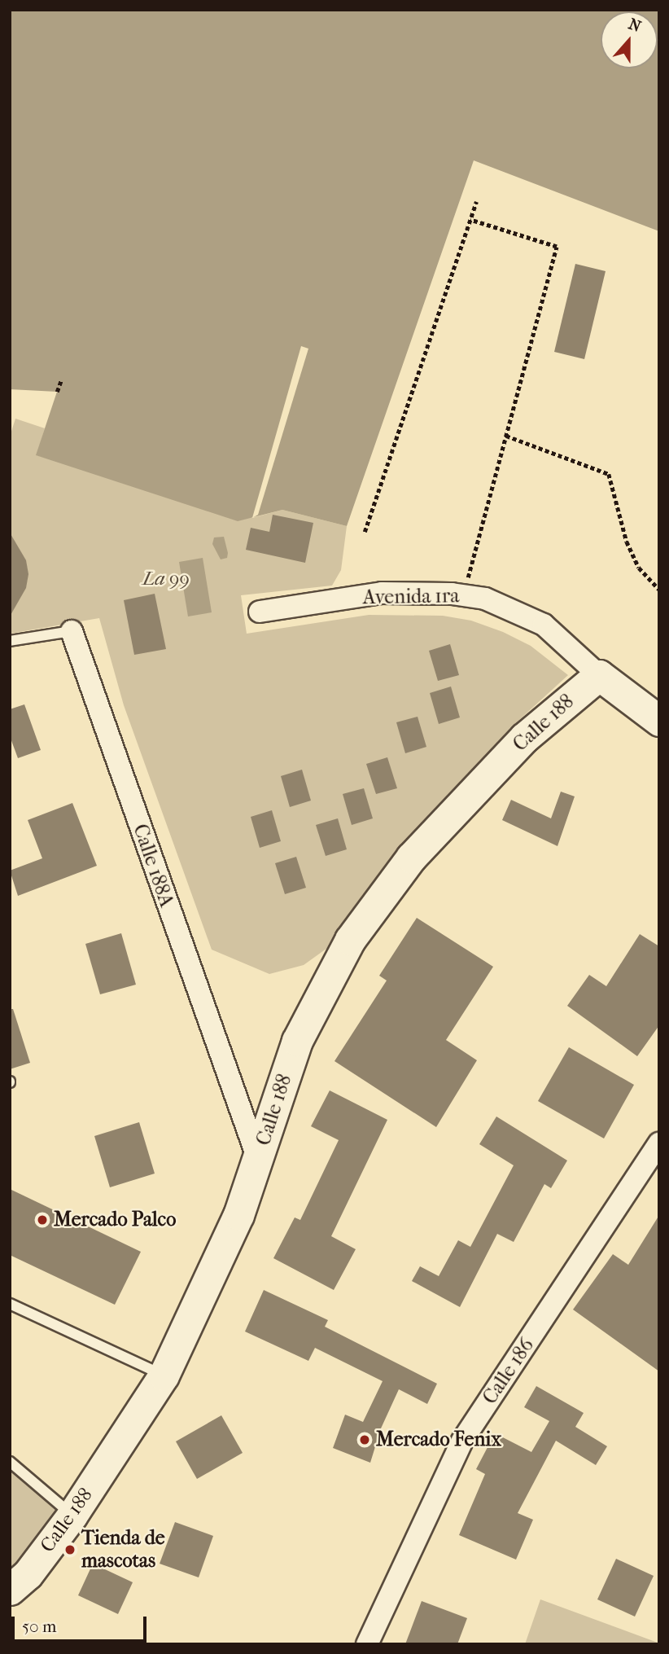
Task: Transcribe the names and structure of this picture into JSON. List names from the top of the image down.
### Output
{
  "streets": {
    "street": [
      "Avenida 1ra",
      "Calle 188",
      "Calle 188A",
      "Calle 186"
    ]
  },
  "crossings": [
    ["Avenida 1ra", "Calle 188"],
    ["Calle 188", "Calle 188A"]
  ],
  "parks": ["La 99"],
  "places": ["Mercado Palco", "Mercado Fenix", "Tienda de mascotas"],
  "scale_bar": "50 m",
  "north": "top"
}
